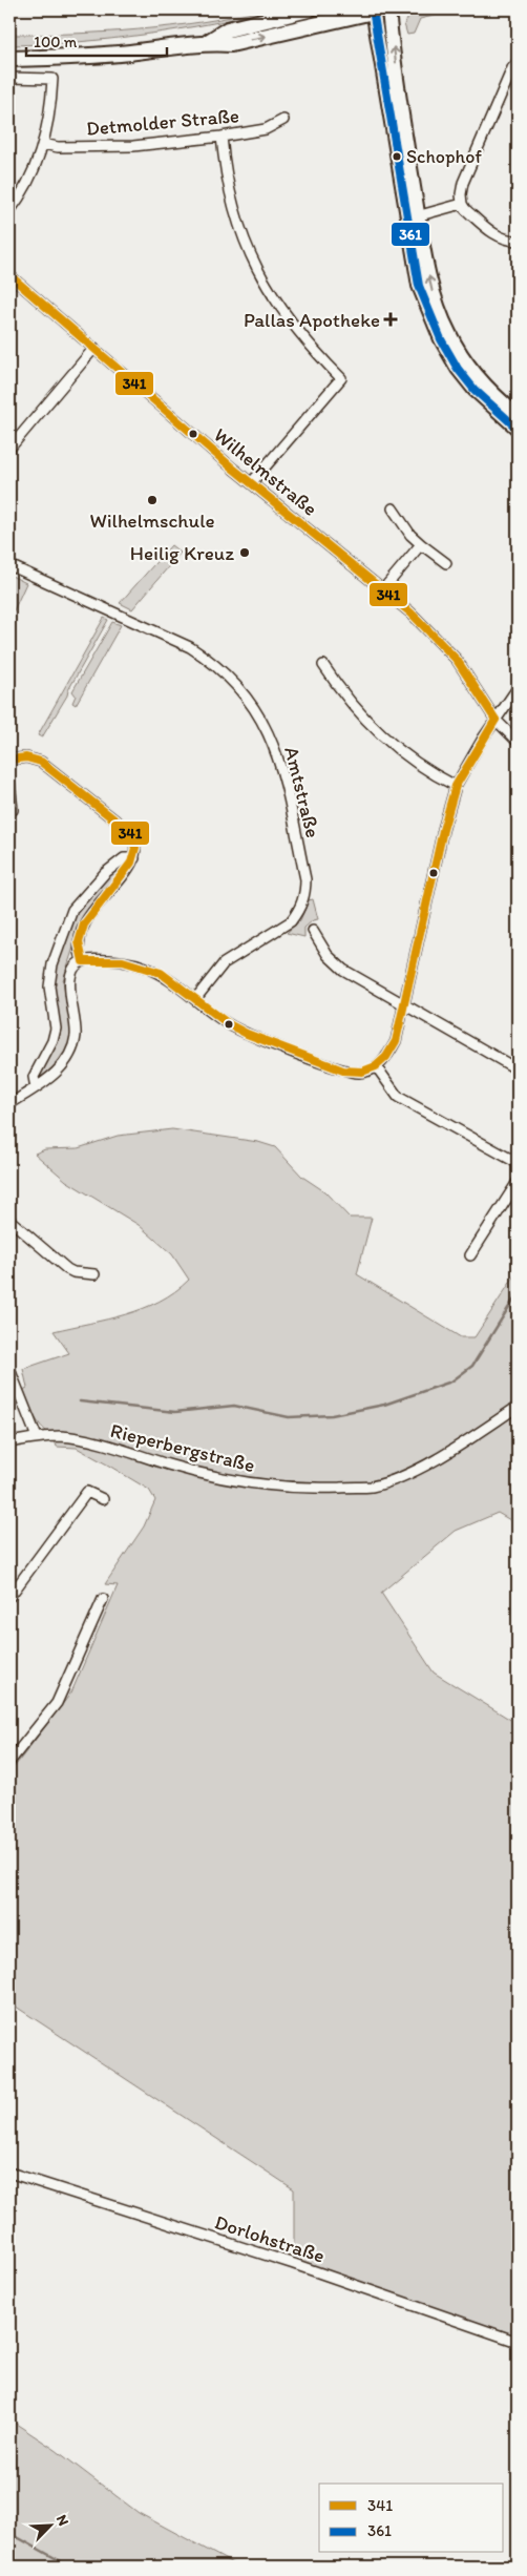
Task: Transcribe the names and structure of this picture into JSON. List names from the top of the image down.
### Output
{
  "streets": {
    "street": [
      "Detmolder Straße",
      "Wilhelmstraße",
      "Amtstraße",
      "Rieperbergstraße",
      "Dorlohstraße"
    ]
  },
  "places": {
    "other": ["Schophof", "Wilhelmschule", "Heilig Kreuz"],
    "health": ["Pallas Apotheke"]
  },
  "lines": ["transit line 361", "transit line 341"],
  "legend": ["341", "361"],
  "scale_bar": "100 m",
  "north": "top right"
}
